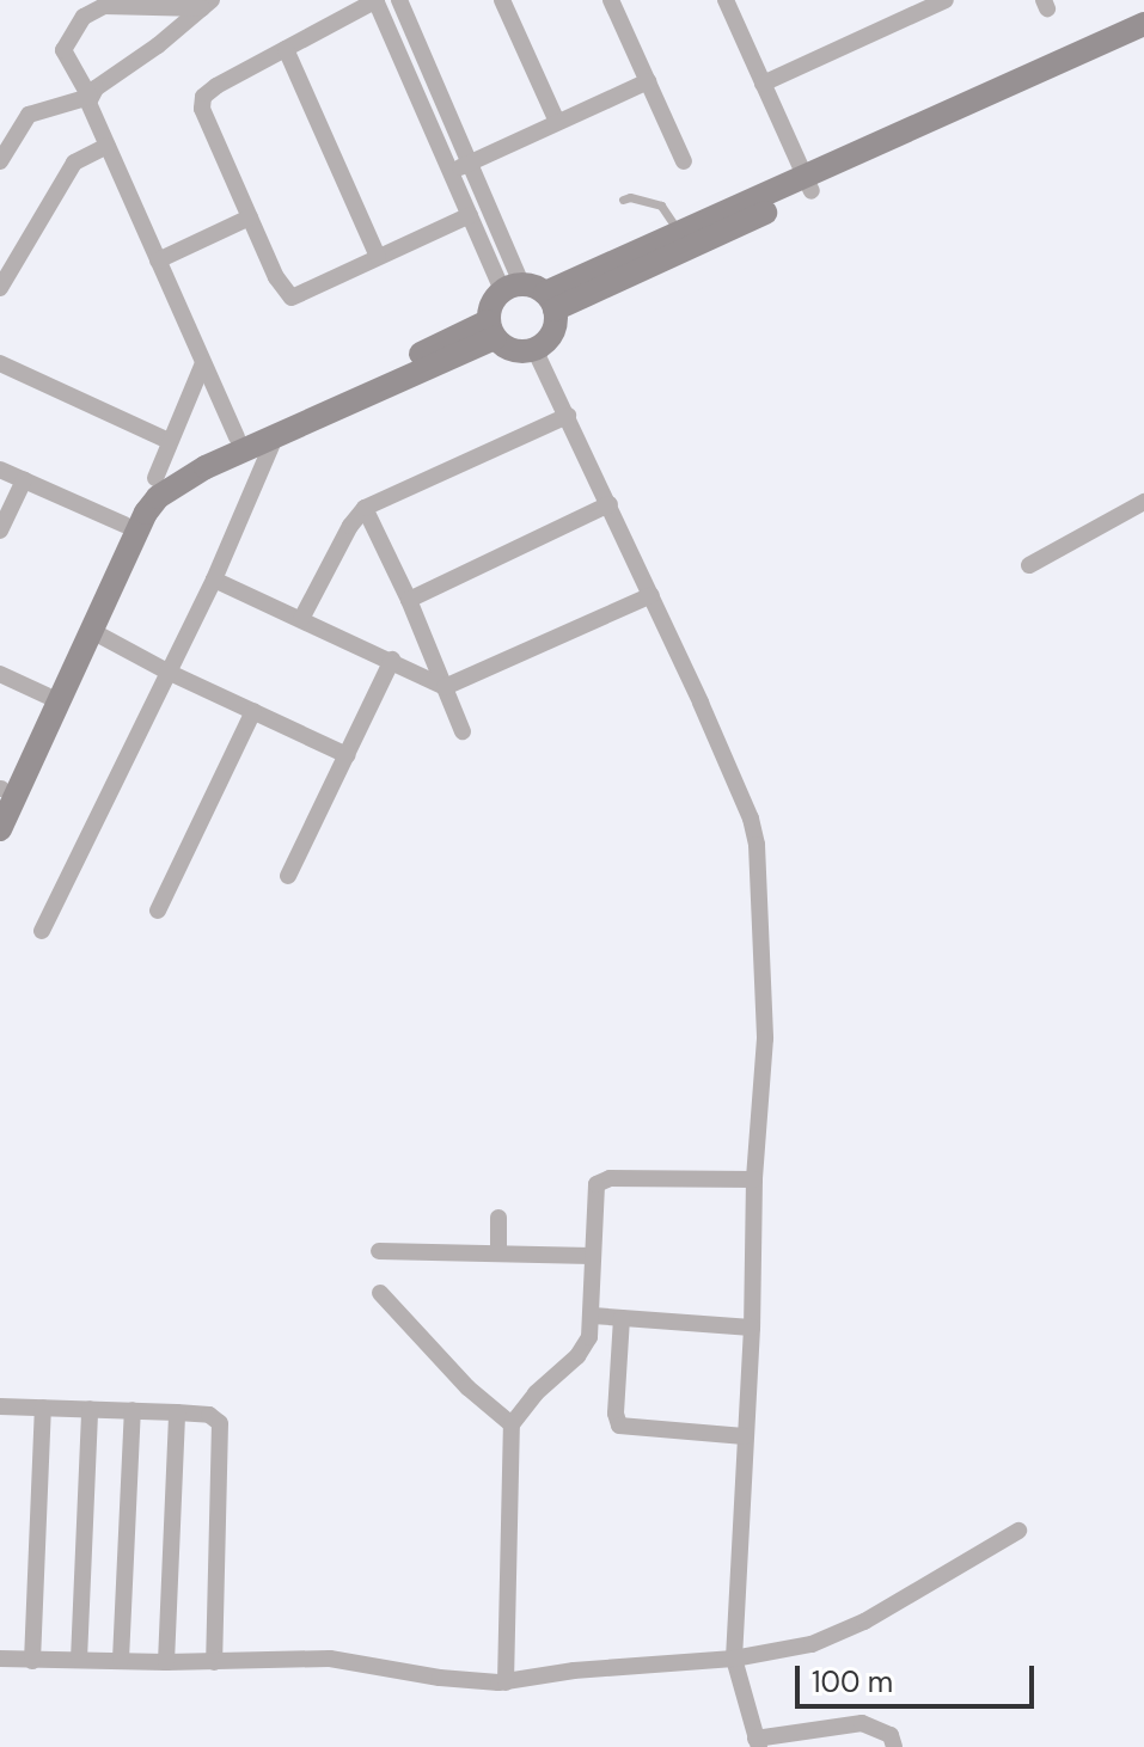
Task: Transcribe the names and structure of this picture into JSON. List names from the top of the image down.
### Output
{
  "scale_bar": "100 m"
}
